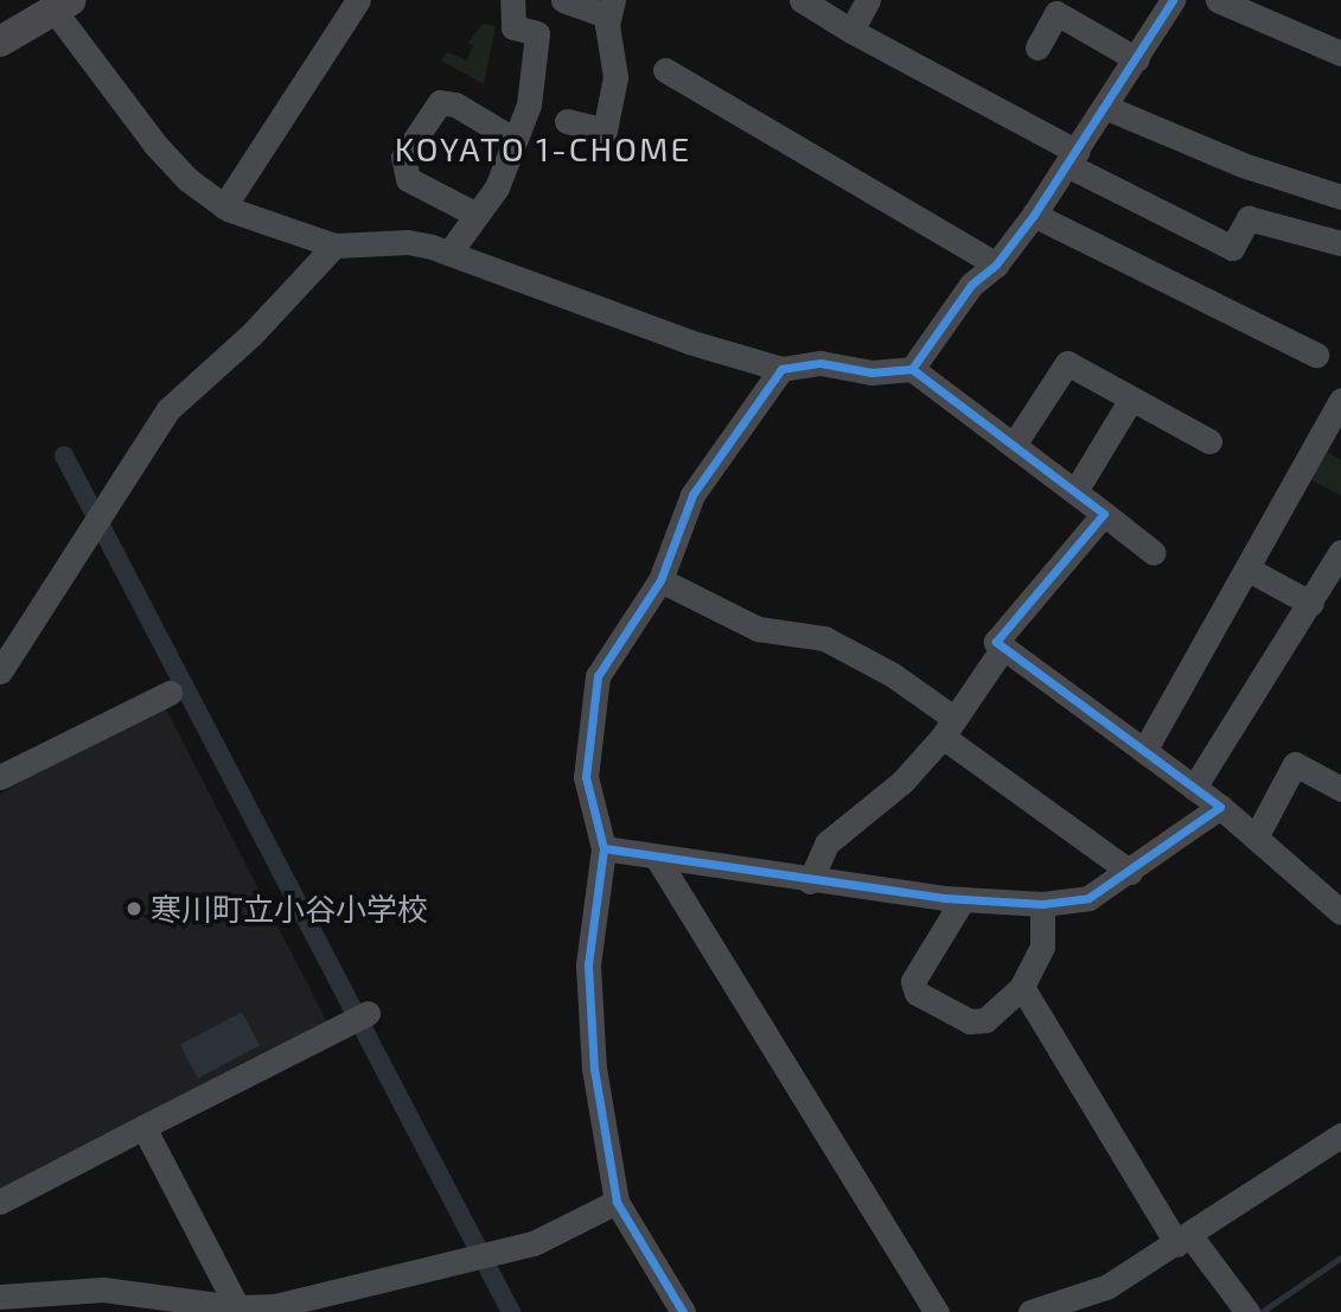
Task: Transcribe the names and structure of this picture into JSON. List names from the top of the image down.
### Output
{
  "districts": ["KOYATO 1-CHOME"],
  "places": ["寒川町立小谷小学校"]
}
